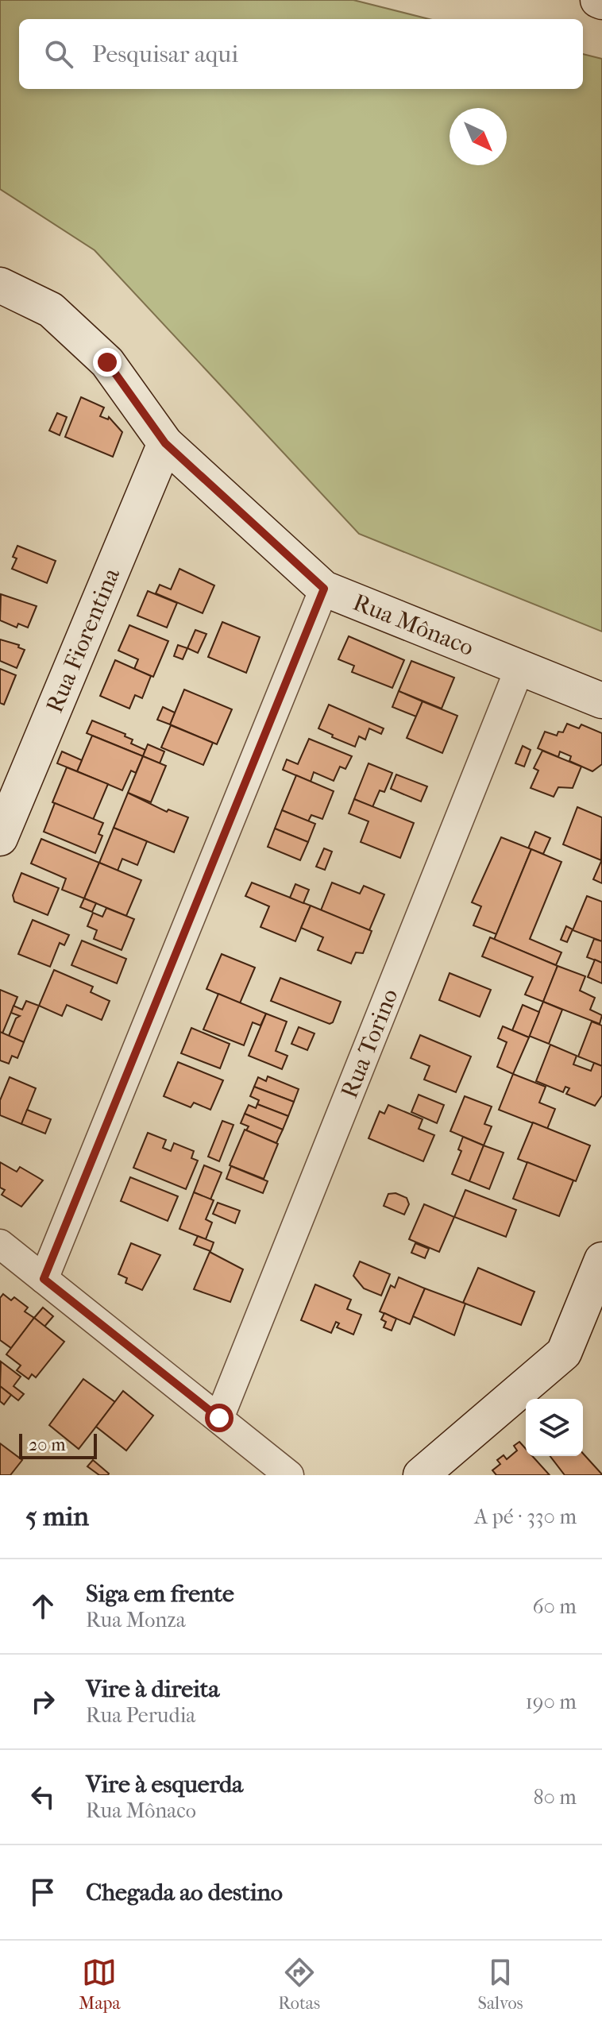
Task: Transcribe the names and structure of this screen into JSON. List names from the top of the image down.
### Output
{
  "streets": {
    "street": ["Rua Mônaco", "Rua Fiorentina", "Rua Torino"]
  },
  "crossings": [
    ["Rua Mônaco", "Rua Fiorentina"],
    ["Rua Mônaco", "Rua Torino"]
  ],
  "scale_bar": "20 m",
  "north": "bottom right",
  "page": {
    "search": "Pesquisar aqui",
    "scale": "20 m",
    "heading": ["5 min", "A pé · 330 m"],
    "list": [
      ["Siga em frente", "Rua Monza", "60 m"],
      ["Vire à direita", "Rua Perudia", "190 m"],
      ["Vire à esquerda", "Rua Mônaco", "80 m"],
      "Chegada ao destino"
    ],
    "nav": ["Mapa", "Rotas", "Salvos"]
  }
}
